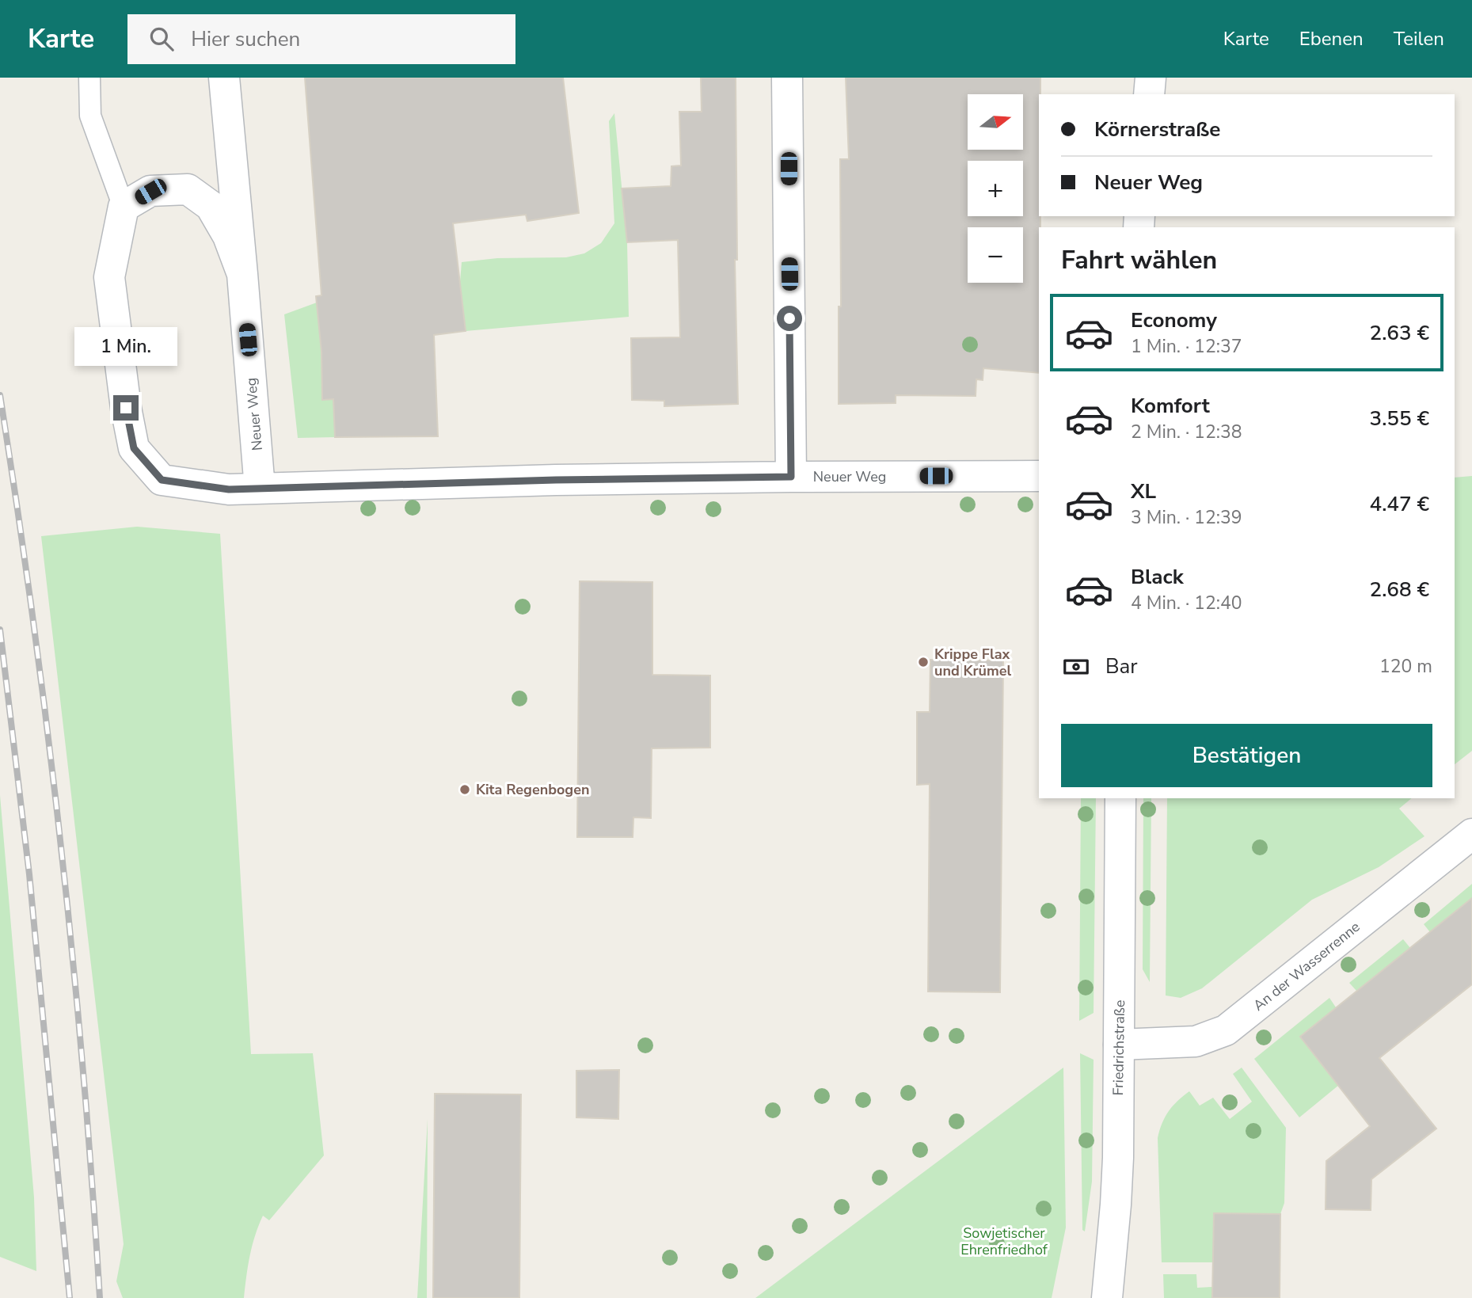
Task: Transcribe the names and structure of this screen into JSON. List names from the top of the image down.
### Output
{
  "streets": {
    "street": ["Neuer Weg", "An der Wasserrenne", "Friedrichstraße"]
  },
  "crossings": [
    ["An der Wasserrenne", "Friedrichstraße"]
  ],
  "parks": ["Sowjetischer Ehrenfriedhof"],
  "places": ["Krippe Flax und Krümel", "Kita Regenbogen"],
  "north": "right",
  "page": {
    "header": "Karte",
    "search": "Hier suchen",
    "nav": ["Karte", "Ebenen", "Teilen"],
    "map_buttons": ["+", "−"],
    "banner": ["Körnerstraße", "Neuer Weg"],
    "heading": "Fahrt wählen",
    "list": [
      {
        "name": "Economy",
        "note": "1 Min. · 12:37",
        "value": "2.63 €"
      },
      {
        "name": "Komfort",
        "note": "2 Min. · 12:38",
        "value": "3.55 €"
      },
      {
        "name": "XL",
        "note": "3 Min. · 12:39",
        "value": "4.47 €"
      },
      {
        "name": "Black",
        "note": "4 Min. · 12:40",
        "value": "2.68 €"
      }
    ],
    "bubble": "1 Min.",
    "pay": ["Bar", "120 m"],
    "buttons": "Bestätigen"
  }
}
